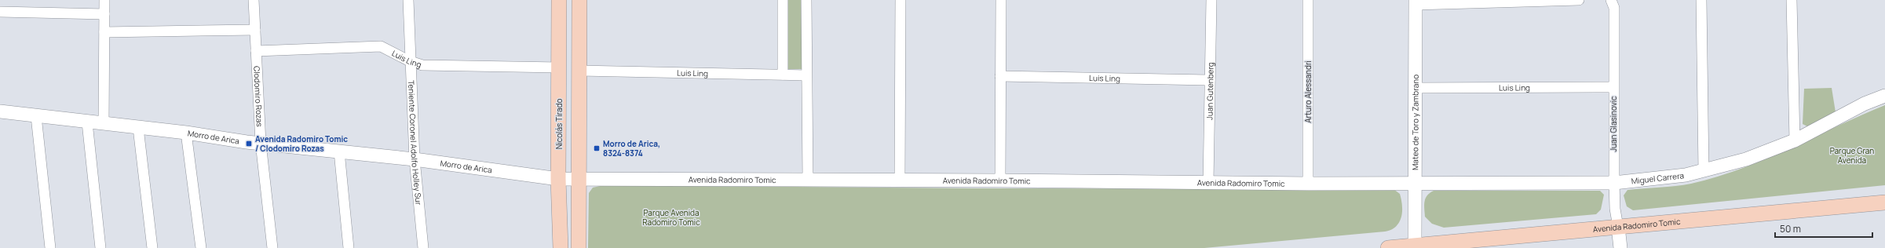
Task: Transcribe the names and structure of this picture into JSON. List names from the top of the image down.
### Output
{
  "streets": {
    "main road": ["Nicolás Tirado", "Avenida Radomiro Tomic"],
    "street": [
      "Luis Ling",
      "Juan Gutenberg",
      "Arturo Alessandri",
      "Clodomiro Rozas",
      "Mateo de Toro y Zambrano",
      "Juan Glasinovic",
      "Morro de Arica",
      "Teniente Coronel Adolfo Holley Sur",
      "Miguel Carrera"
    ]
  },
  "crossings": [
    ["Luis Ling", "Juan Gutenberg"],
    ["Luis Ling", "Clodomiro Rozas"],
    ["Luis Ling", "Mateo de Toro y Zambrano"],
    ["Luis Ling", "Nicolás Tirado"],
    ["Luis Ling", "Juan Glasinovic"],
    ["Luis Ling", "Teniente Coronel Adolfo Holley Sur"],
    ["Juan Gutenberg", "Avenida Radomiro Tomic"],
    ["Arturo Alessandri", "Avenida Radomiro Tomic"],
    ["Clodomiro Rozas", "Morro de Arica"],
    ["Mateo de Toro y Zambrano", "Miguel Carrera"],
    ["Mateo de Toro y Zambrano", "Avenida Radomiro Tomic"],
    ["Nicolás Tirado", "Morro de Arica"],
    ["Nicolás Tirado", "Avenida Radomiro Tomic"],
    ["Juan Glasinovic", "Miguel Carrera"],
    ["Juan Glasinovic", "Avenida Radomiro Tomic"],
    ["Morro de Arica", "Teniente Coronel Adolfo Holley Sur"],
    ["Morro de Arica", "Avenida Radomiro Tomic"],
    ["Miguel Carrera", "Avenida Radomiro Tomic"]
  ],
  "parks": ["Parque Gran Avenida", "Parque Avenida Radomiro Tomic"],
  "places": {
    "transit": ["Avenida Radomiro Tomic / Clodomiro Rozas", "Morro de Arica, 8324-8374"]
  },
  "scale_bar": "50 m"
}
